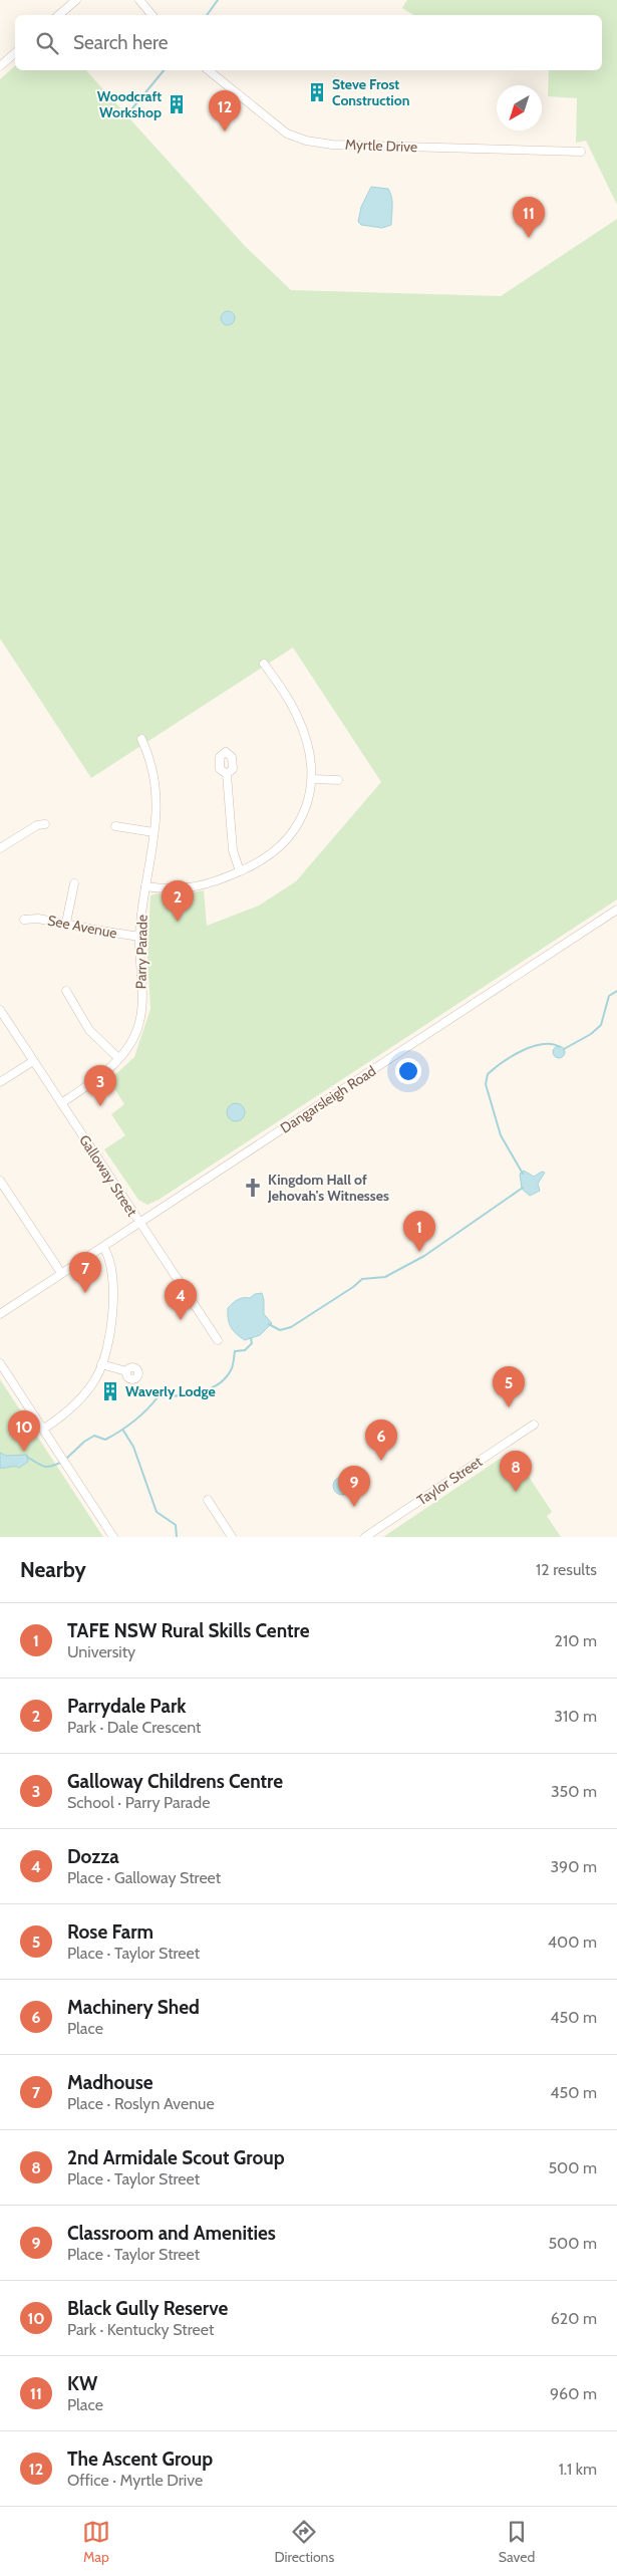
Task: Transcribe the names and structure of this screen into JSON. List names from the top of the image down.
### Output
{
  "streets": {
    "street": [
      "Myrtle Drive",
      "See Avenue",
      "Parry Parade",
      "Dangarsleigh Road",
      "Galloway Street",
      "Taylor Street"
    ]
  },
  "crossings": [
    ["See Avenue", "Parry Parade"],
    ["Parry Parade", "Galloway Street"],
    ["Dangarsleigh Road", "Galloway Street"]
  ],
  "places": {
    "building": ["Steve Frost Construction", "Woodcraft Workshop", "Waverly Lodge"],
    "church": ["Kingdom Hall of Jehovah's Witnesses"]
  },
  "north": "bottom left",
  "page": {
    "search": "Search here",
    "pins": [
      "12",
      "11",
      "2",
      "3",
      "1",
      "7",
      "4",
      "5",
      "10",
      "6",
      "8",
      "9"
    ],
    "heading": ["Nearby", "12 results"],
    "list": [
      {
        "mark": "1",
        "name": "TAFE NSW Rural Skills Centre",
        "note": "University",
        "value": "210 m"
      },
      {
        "mark": "2",
        "name": "Parrydale Park",
        "note": "Park · Dale Crescent",
        "value": "310 m"
      },
      {
        "mark": "3",
        "name": "Galloway Childrens Centre",
        "note": "School · Parry Parade",
        "value": "350 m"
      },
      {
        "mark": "4",
        "name": "Dozza",
        "note": "Place · Galloway Street",
        "value": "390 m"
      },
      {
        "mark": "5",
        "name": "Rose Farm",
        "note": "Place · Taylor Street",
        "value": "400 m"
      },
      {
        "mark": "6",
        "name": "Machinery Shed",
        "note": "Place",
        "value": "450 m"
      },
      {
        "mark": "7",
        "name": "Madhouse",
        "note": "Place · Roslyn Avenue",
        "value": "450 m"
      },
      {
        "mark": "8",
        "name": "2nd Armidale Scout Group",
        "note": "Place · Taylor Street",
        "value": "500 m"
      },
      {
        "mark": "9",
        "name": "Classroom and Amenities",
        "note": "Place · Taylor Street",
        "value": "500 m"
      },
      {
        "mark": "10",
        "name": "Black Gully Reserve",
        "note": "Park · Kentucky Street",
        "value": "620 m"
      },
      {
        "mark": "11",
        "name": "KW",
        "note": "Place",
        "value": "960 m"
      },
      {
        "mark": "12",
        "name": "The Ascent Group",
        "note": "Office · Myrtle Drive",
        "value": "1.1 km"
      }
    ],
    "nav": ["Map", "Directions", "Saved"]
  }
}
